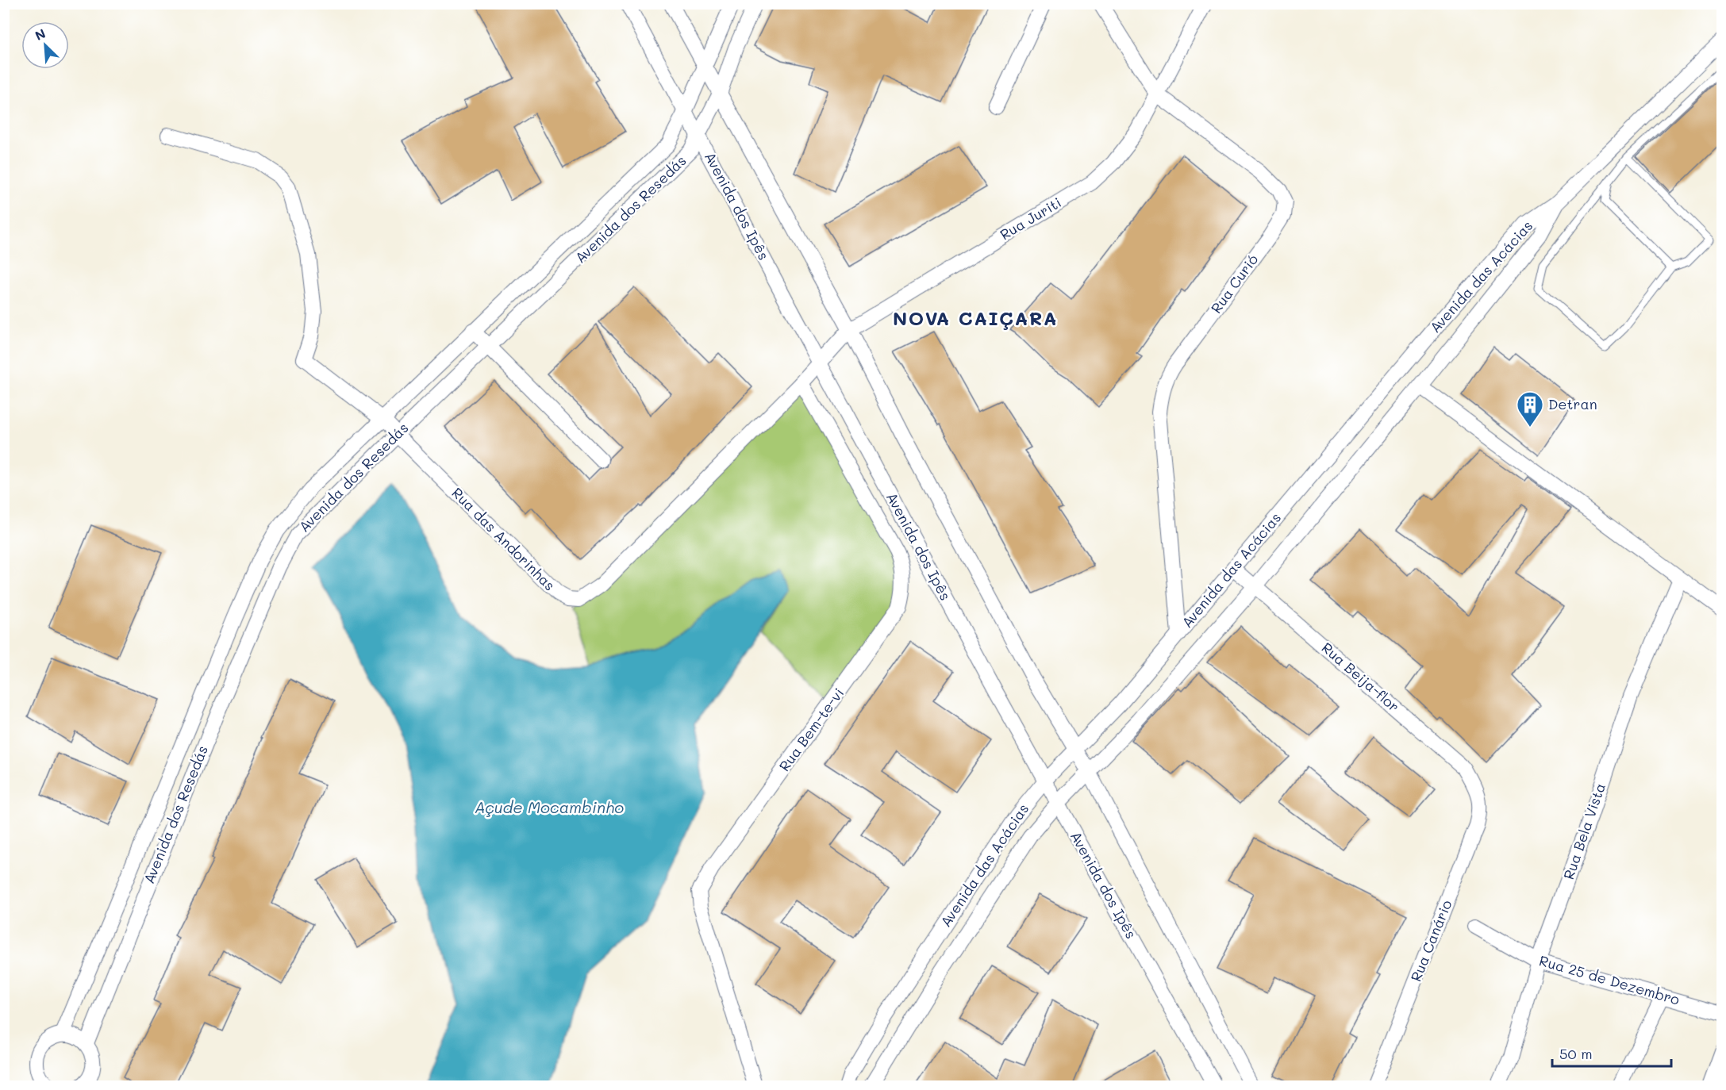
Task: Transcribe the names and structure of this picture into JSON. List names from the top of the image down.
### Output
{
  "streets": {
    "street": [
      "Avenida dos Ipês",
      "Avenida dos Resedás",
      "Rua Juriti",
      "Avenida das Acácias",
      "Rua Curió",
      "Rua das Andorinhas",
      "Rua Beija-flor",
      "Rua Bem-te-vi",
      "Rua Bela Vista",
      "Rua Canário",
      "Rua 25 de Dezembro"
    ]
  },
  "crossings": [
    ["Avenida dos Ipês", "Avenida dos Resedás"],
    ["Avenida dos Ipês", "Rua Juriti"],
    ["Avenida dos Ipês", "Avenida das Acácias"],
    ["Avenida dos Resedás", "Rua das Andorinhas"],
    ["Rua Juriti", "Rua Curió"],
    ["Rua Juriti", "Rua das Andorinhas"],
    ["Rua Juriti", "Rua Bem-te-vi"],
    ["Avenida das Acácias", "Rua Curió"],
    ["Avenida das Acácias", "Rua Beija-flor"],
    ["Rua das Andorinhas", "Rua Bem-te-vi"],
    ["Rua Beija-flor", "Rua Canário"],
    ["Rua Bela Vista", "Rua 25 de Dezembro"]
  ],
  "districts": ["NOVA CAIÇARA"],
  "water": ["Açude Mocambinho"],
  "places": {
    "building": ["Detran"]
  },
  "scale_bar": "50 m",
  "north": "top left"
}
